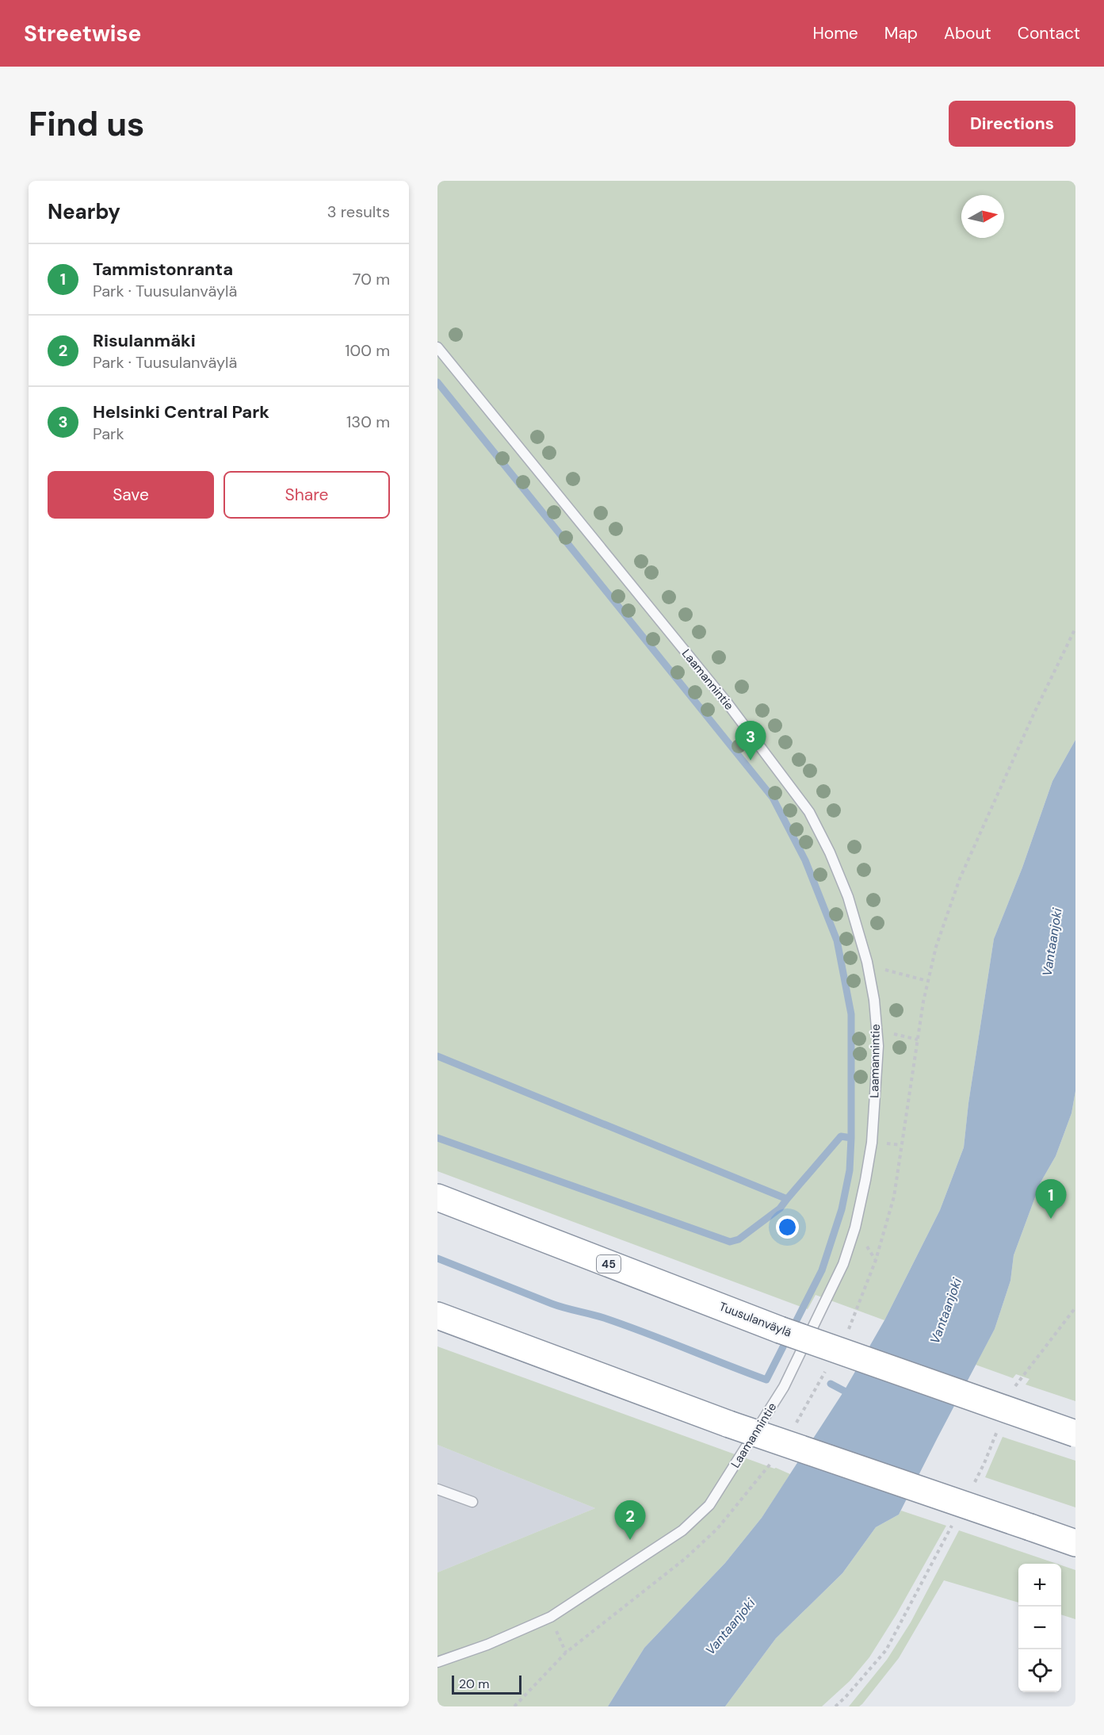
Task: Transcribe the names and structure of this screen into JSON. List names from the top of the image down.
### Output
{
  "streets": {
    "highway": ["45", "Tuusulanväylä"],
    "lane": ["Laamannintie"]
  },
  "water": ["Vantaanjoki"],
  "scale_bar": "20 m",
  "north": "right",
  "page": {
    "header": "Streetwise",
    "nav": [
      "Home",
      "Map",
      "About",
      "Contact"
    ],
    "buttons": [
      "Directions",
      ["Save", "Share"]
    ],
    "title": "Find us",
    "heading": ["Nearby", "3 results"],
    "list": [
      {
        "mark": "1",
        "name": "Tammistonranta",
        "note": "Park · Tuusulanväylä",
        "value": "70 m"
      },
      {
        "mark": "2",
        "name": "Risulanmäki",
        "note": "Park · Tuusulanväylä",
        "value": "100 m"
      },
      {
        "mark": "3",
        "name": "Helsinki Central Park",
        "note": "Park",
        "value": "130 m"
      }
    ],
    "pins": ["3", "1", "2"],
    "map_buttons": ["+", "−"],
    "scale": "20 m"
  }
}
